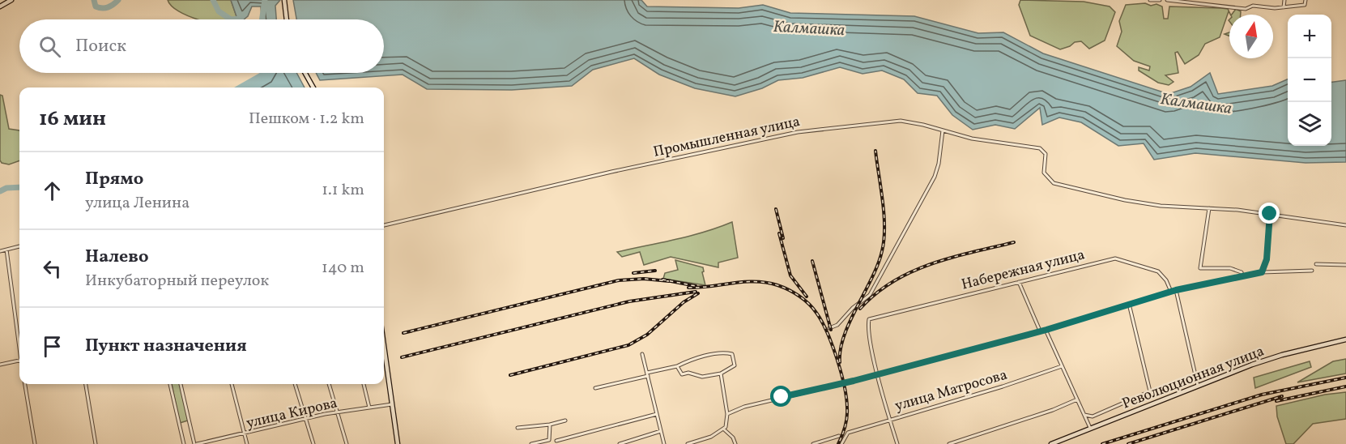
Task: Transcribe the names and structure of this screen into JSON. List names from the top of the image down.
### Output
{
  "streets": {
    "main road": ["Революционная улица"],
    "street": [
      "Промышленная улица",
      "Набережная улица",
      "улица Матросова",
      "улица Кирова"
    ]
  },
  "water": ["Калмашка"],
  "north": "top",
  "page": {
    "map_buttons": ["+", "−"],
    "search": "Поиск",
    "heading": ["16 мин", "Пешком · 1.2 km"],
    "list": [
      ["Прямо", "улица Ленина", "1.1 km"],
      ["Налево", "Инкубаторный переулок", "140 m"],
      "Пункт назначения"
    ]
  }
}
